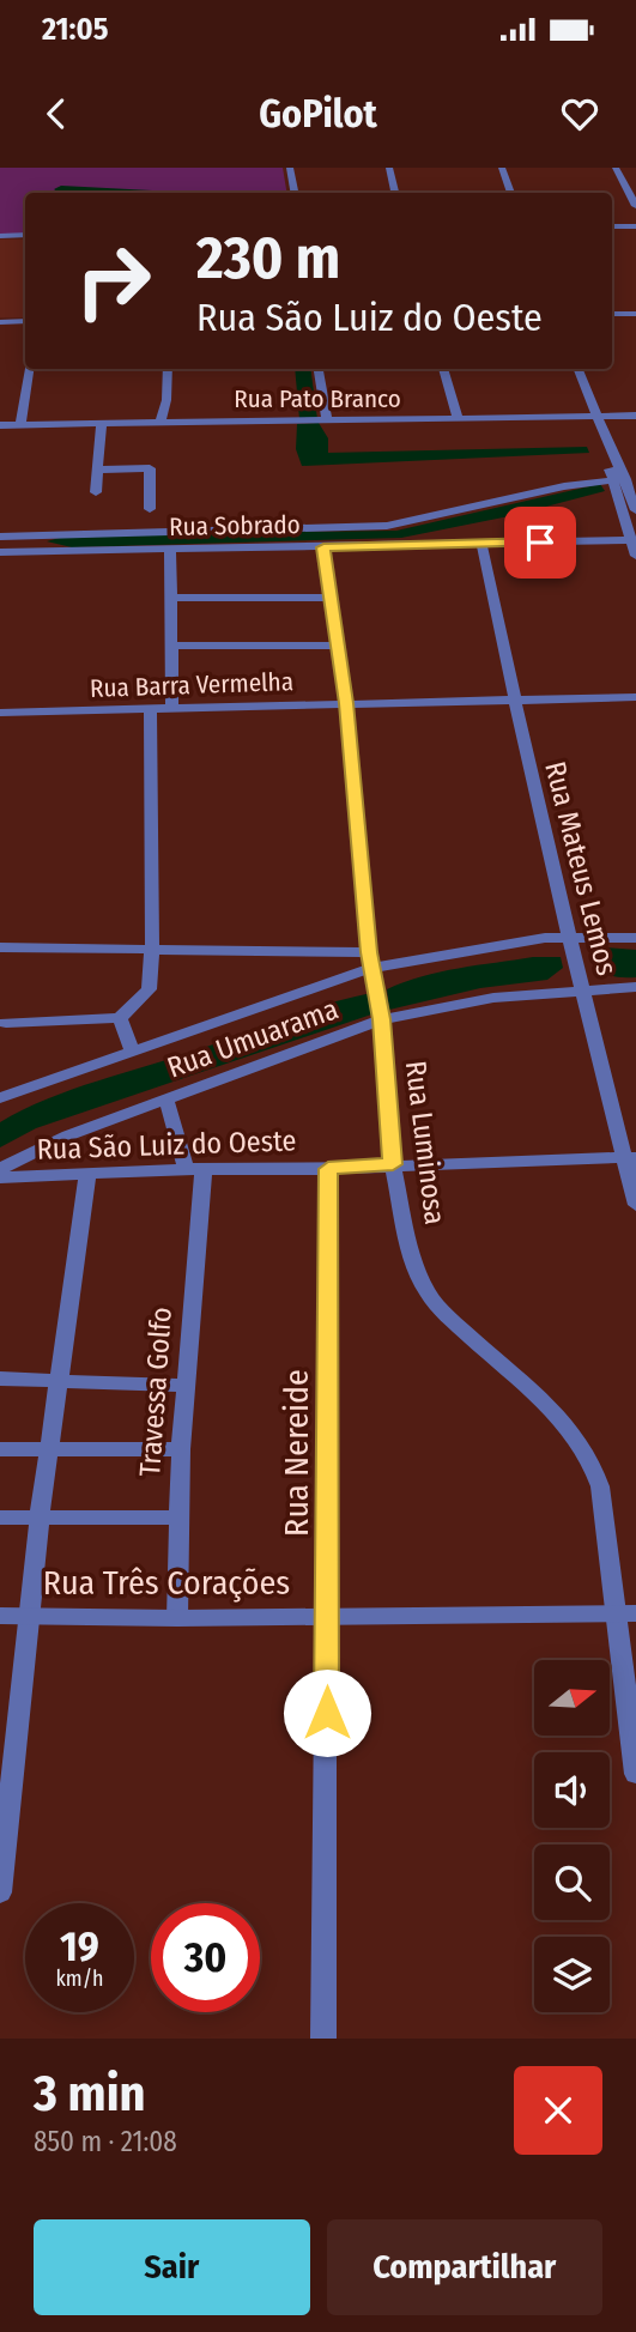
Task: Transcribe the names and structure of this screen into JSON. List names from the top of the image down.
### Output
{
  "streets": {
    "street": [
      "Rua Pato Branco",
      "Rua Sobrado",
      "Rua Barra Vermelha",
      "Rua Mateus Lemos",
      "Rua Umuarama",
      "Rua Luminosa",
      "Rua São Luiz do Oeste",
      "Travessa Golfo",
      "Rua Nereide",
      "Rua Três Corações"
    ]
  },
  "crossings": [
    ["Rua Sobrado", "Rua Mateus Lemos"],
    ["Rua Sobrado", "Rua Luminosa"],
    ["Rua Barra Vermelha", "Rua Mateus Lemos"],
    ["Rua Barra Vermelha", "Rua Luminosa"],
    ["Rua Mateus Lemos", "Rua Umuarama"],
    ["Rua Mateus Lemos", "Rua São Luiz do Oeste"],
    ["Rua Umuarama", "Rua Luminosa"],
    ["Rua Umuarama", "Travessa Golfo"],
    ["Rua Luminosa", "Rua São Luiz do Oeste"],
    ["Rua Luminosa", "Rua Três Corações"],
    ["Rua São Luiz do Oeste", "Travessa Golfo"],
    ["Rua São Luiz do Oeste", "Rua Nereide"],
    ["Travessa Golfo", "Rua Três Corações"],
    ["Rua Nereide", "Rua Três Corações"]
  ],
  "north": "right",
  "page": {
    "status": "21:05",
    "header": "GoPilot",
    "turn": ["230 m", "Rua São Luiz do Oeste"],
    "speed": "19 km/h",
    "limit": "30",
    "heading": ["3 min", "850 m · 21:08"],
    "buttons": ["Sair", "Compartilhar"]
  }
}
